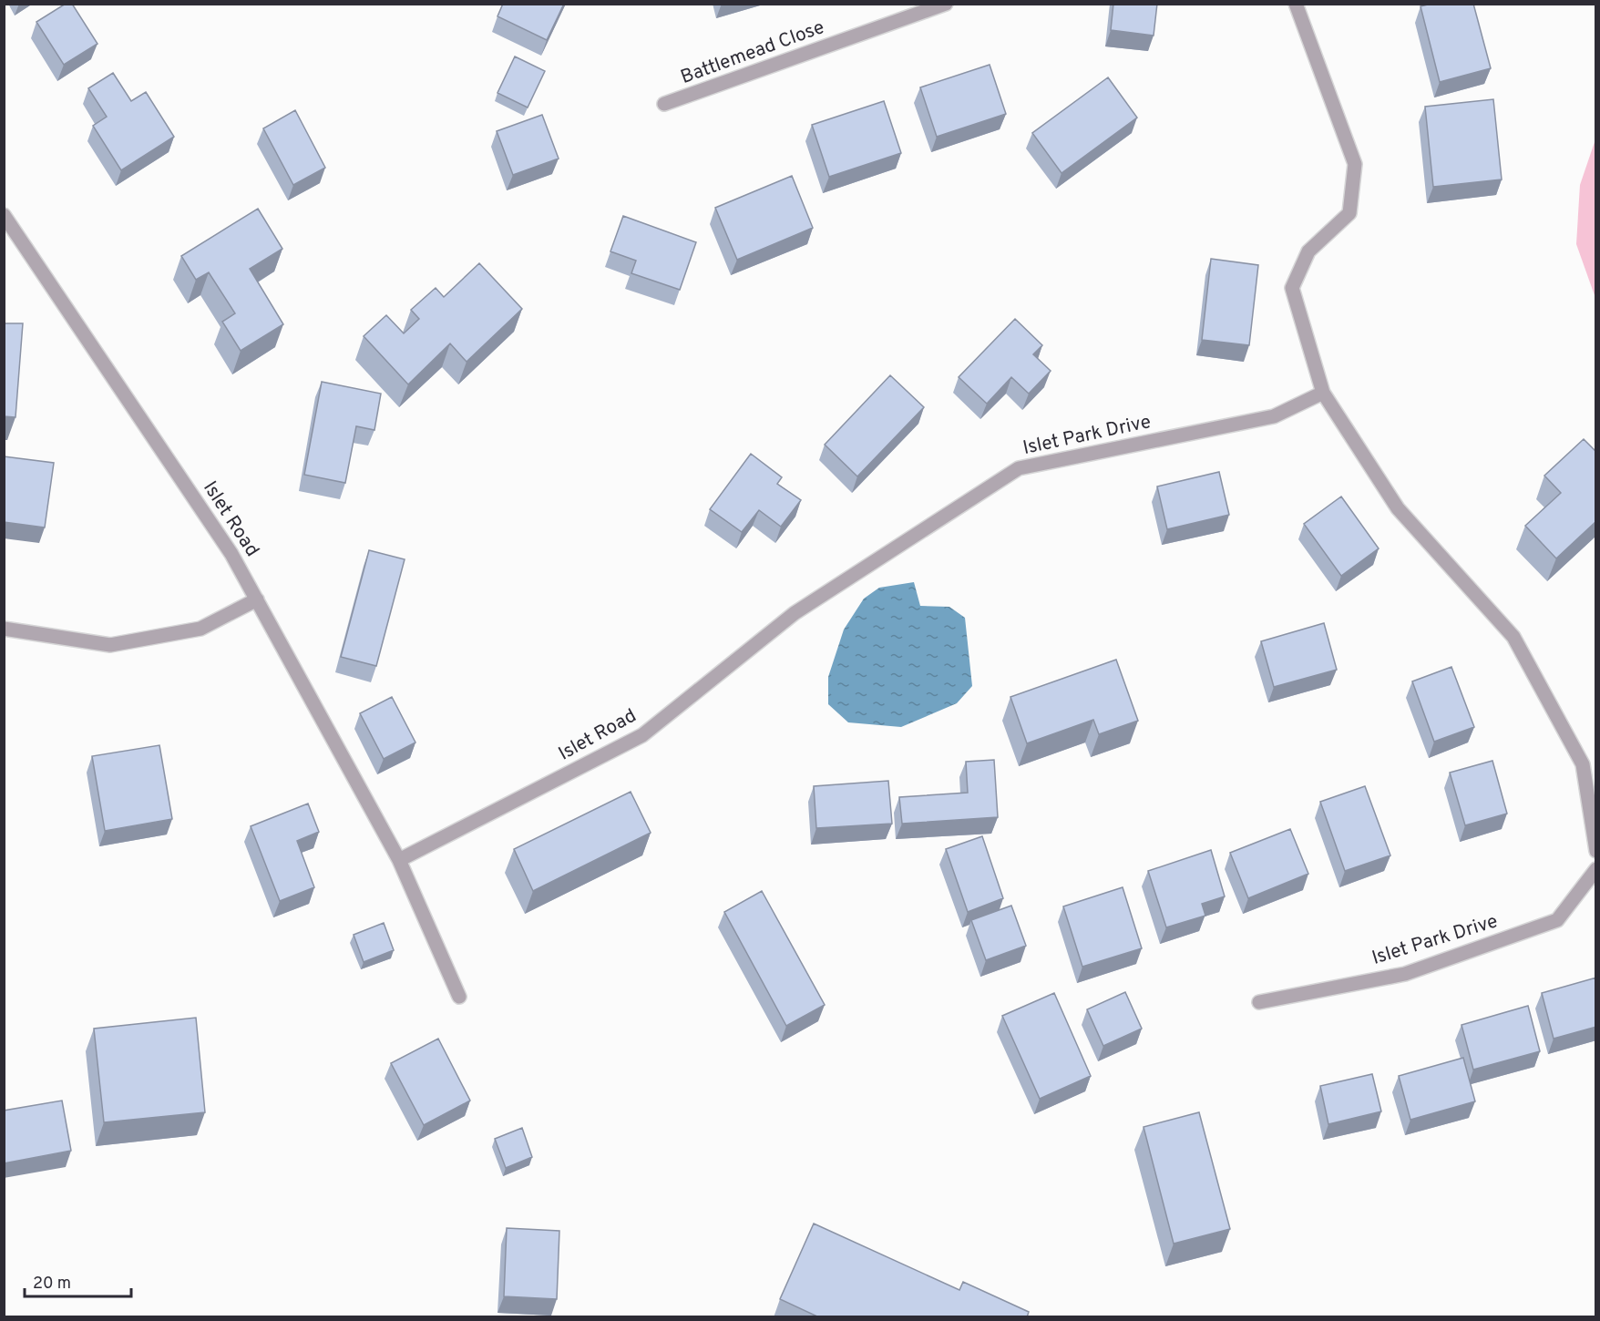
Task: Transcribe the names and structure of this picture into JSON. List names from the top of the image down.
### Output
{
  "streets": {
    "street": ["Battlemead Close", "Islet Park Drive", "Islet Road"]
  },
  "crossings": [
    ["Islet Park Drive", "Islet Road"]
  ],
  "scale_bar": "20 m"
}
